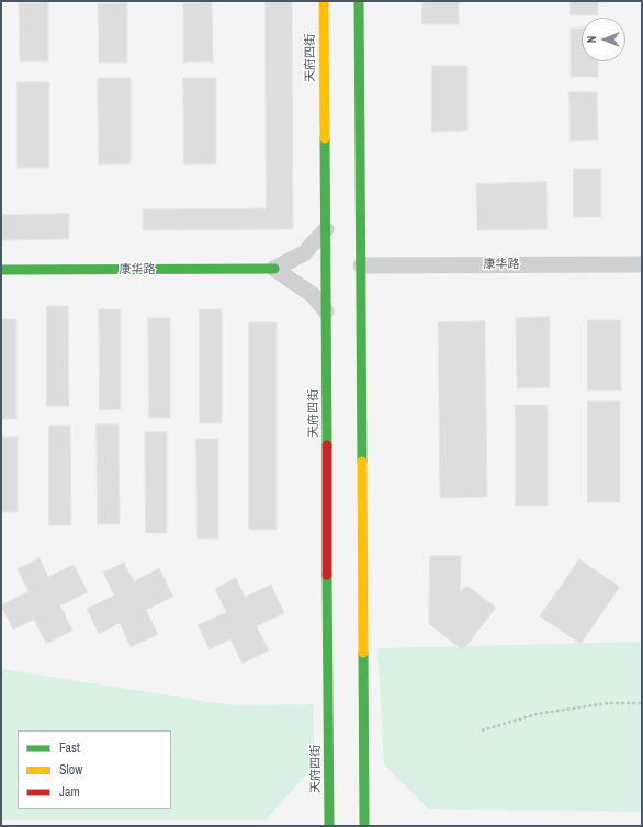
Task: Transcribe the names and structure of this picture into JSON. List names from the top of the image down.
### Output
{
  "streets": {
    "main road": ["天府四街", "康华路"]
  },
  "legend": ["Fast", "Slow", "Jam"],
  "north": "left"
}
